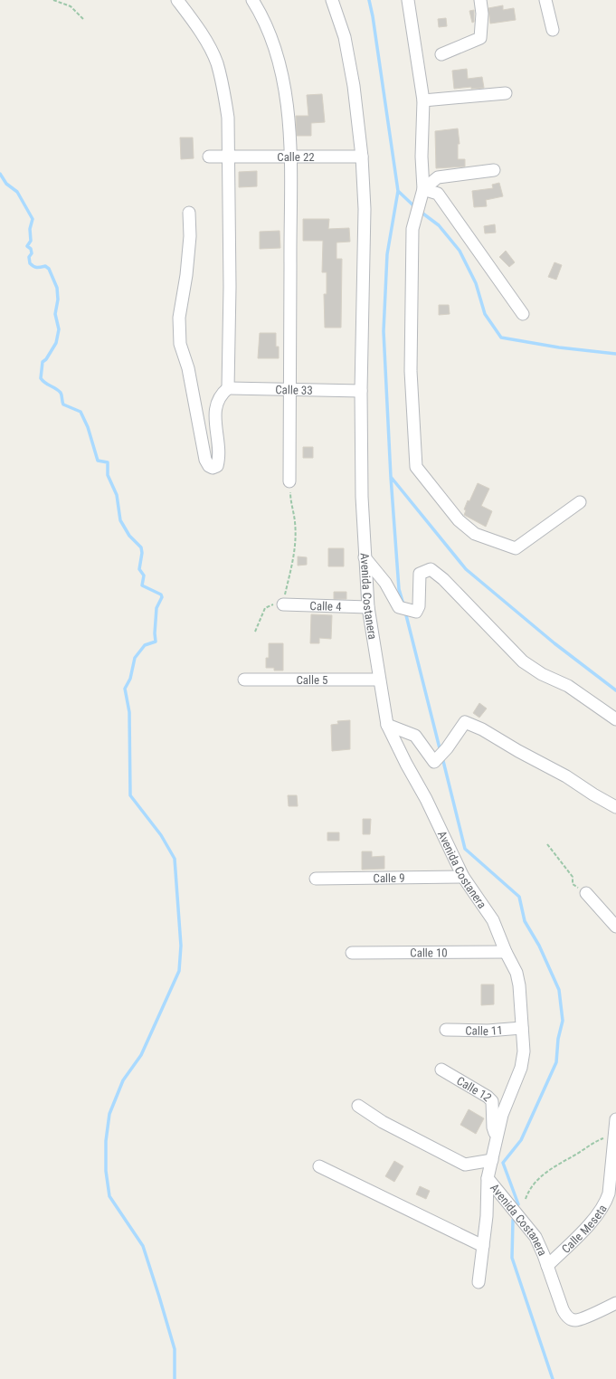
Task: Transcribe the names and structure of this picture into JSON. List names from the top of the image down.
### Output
{
  "streets": {
    "street": [
      "Calle 22",
      "Calle 33",
      "Avenida Costanera",
      "Calle 4",
      "Calle 5",
      "Calle 9",
      "Calle 10",
      "Calle 11",
      "Calle 12",
      "Calle Meseta"
    ]
  },
  "crossings": [
    ["Calle 22", "Avenida Costanera"],
    ["Calle 33", "Avenida Costanera"],
    ["Avenida Costanera", "Calle 4"],
    ["Avenida Costanera", "Calle 5"],
    ["Avenida Costanera", "Calle 9"],
    ["Avenida Costanera", "Calle 10"],
    ["Avenida Costanera", "Calle 11"],
    ["Avenida Costanera", "Calle 12"],
    ["Avenida Costanera", "Calle Meseta"]
  ]
}
